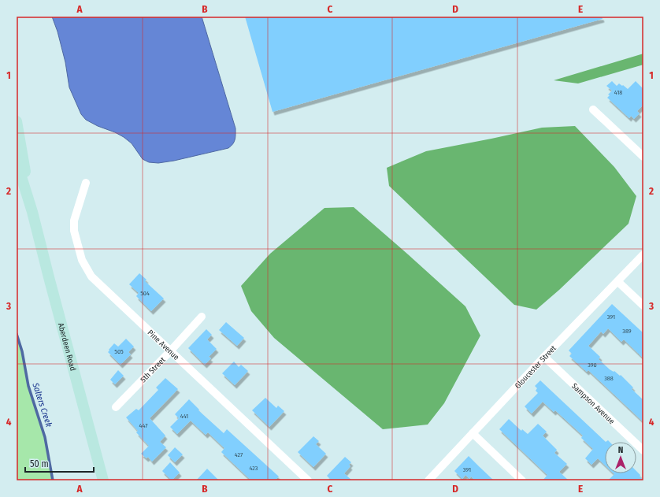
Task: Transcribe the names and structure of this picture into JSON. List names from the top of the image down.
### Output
{
  "streets": {
    "main road": ["Aberdeen Road"],
    "street": [
      "Pine Avenue",
      "Gloucester Street",
      "5th Street",
      "Sampson Avenue"
    ]
  },
  "crossings": [
    ["Pine Avenue", "5th Street"],
    ["Gloucester Street", "Sampson Avenue"]
  ],
  "water": ["Salters Creek"],
  "house_numbers": [
    "418",
    "504",
    "391",
    "389",
    "505",
    "390",
    "388",
    "441",
    "447",
    "427",
    "423",
    "391"
  ],
  "scale_bar": "50 m",
  "north": "top",
  "grid": {
    "columns": [
      "A",
      "B",
      "C",
      "D",
      "E"
    ],
    "rows": [
      "1",
      "2",
      "3",
      "4"
    ]
  }
}
